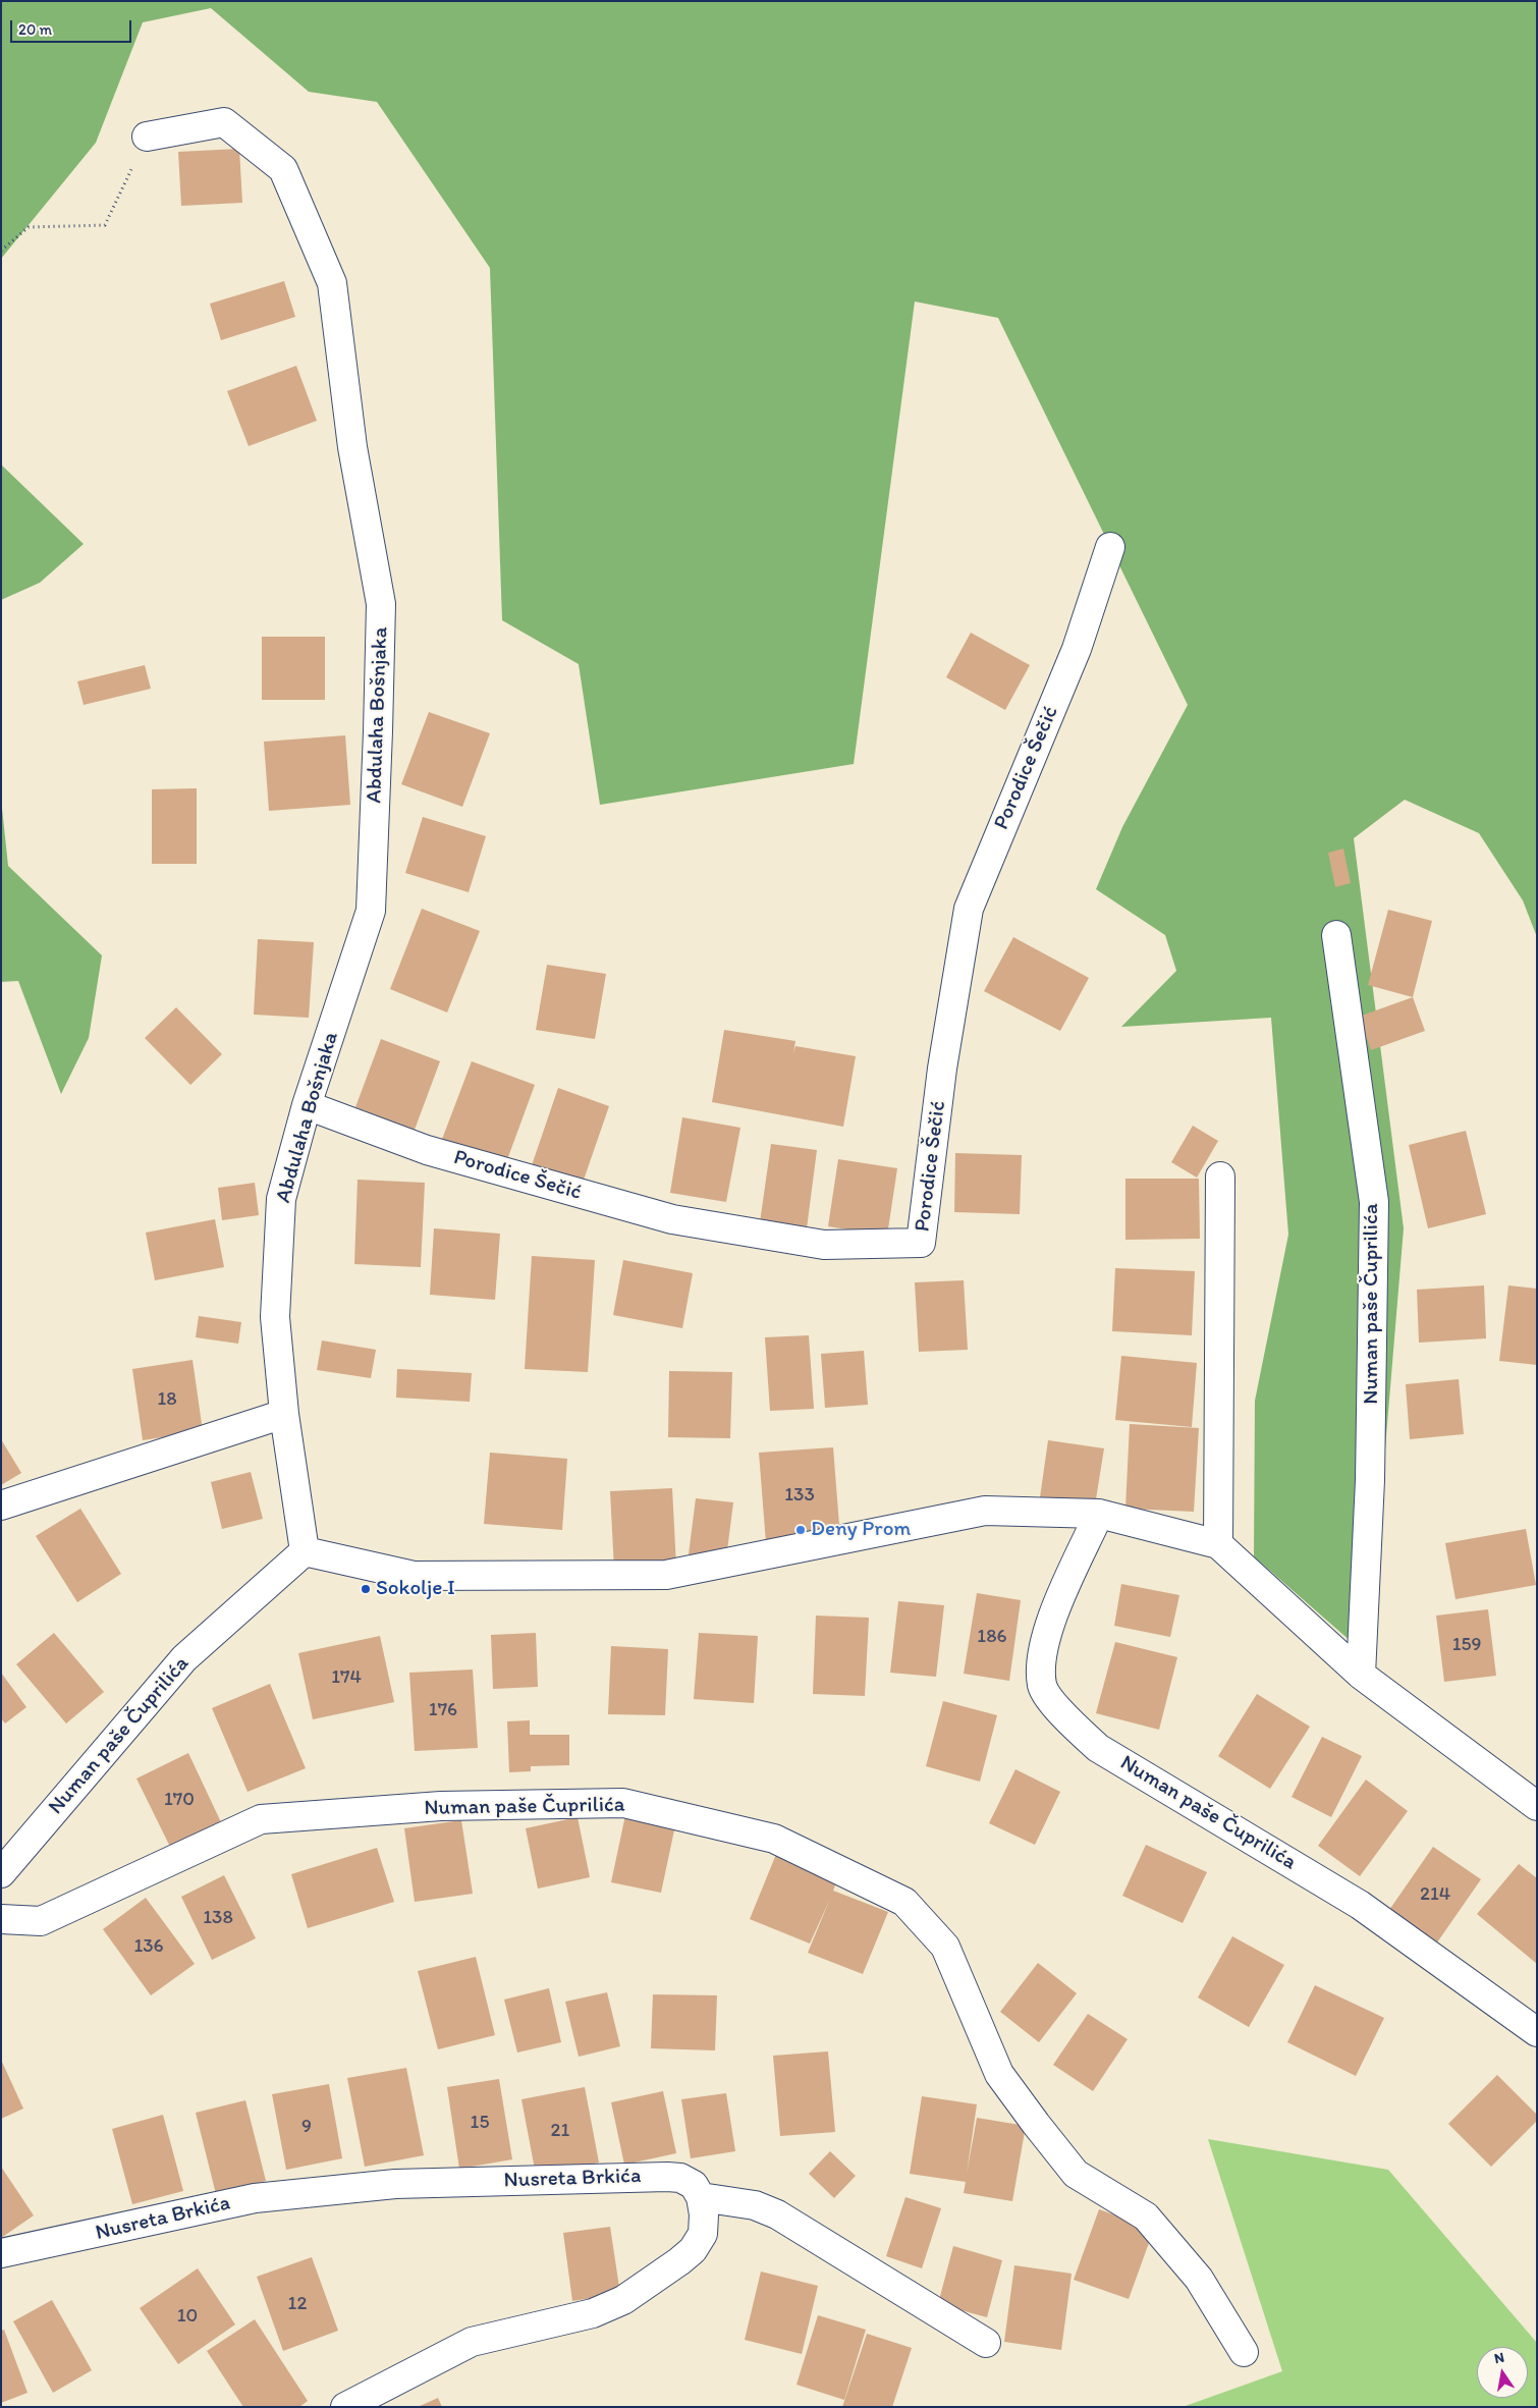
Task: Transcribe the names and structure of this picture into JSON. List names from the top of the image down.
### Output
{
  "streets": {
    "street": [
      "Abdulaha Bošnjaka",
      "Porodice Šečić",
      "Numan paše Čuprilića",
      "Nusreta Brkića"
    ]
  },
  "crossings": [
    ["Abdulaha Bošnjaka", "Porodice Šečić"],
    ["Abdulaha Bošnjaka", "Numan paše Čuprilića"]
  ],
  "places": ["Deny Prom", "Sokolje I"],
  "house_numbers": [
    "18",
    "133",
    "186",
    "159",
    "174",
    "176",
    "170",
    "214",
    "138",
    "136",
    "15",
    "9",
    "21",
    "12",
    "10"
  ],
  "scale_bar": "20 m",
  "north": "top"
}
